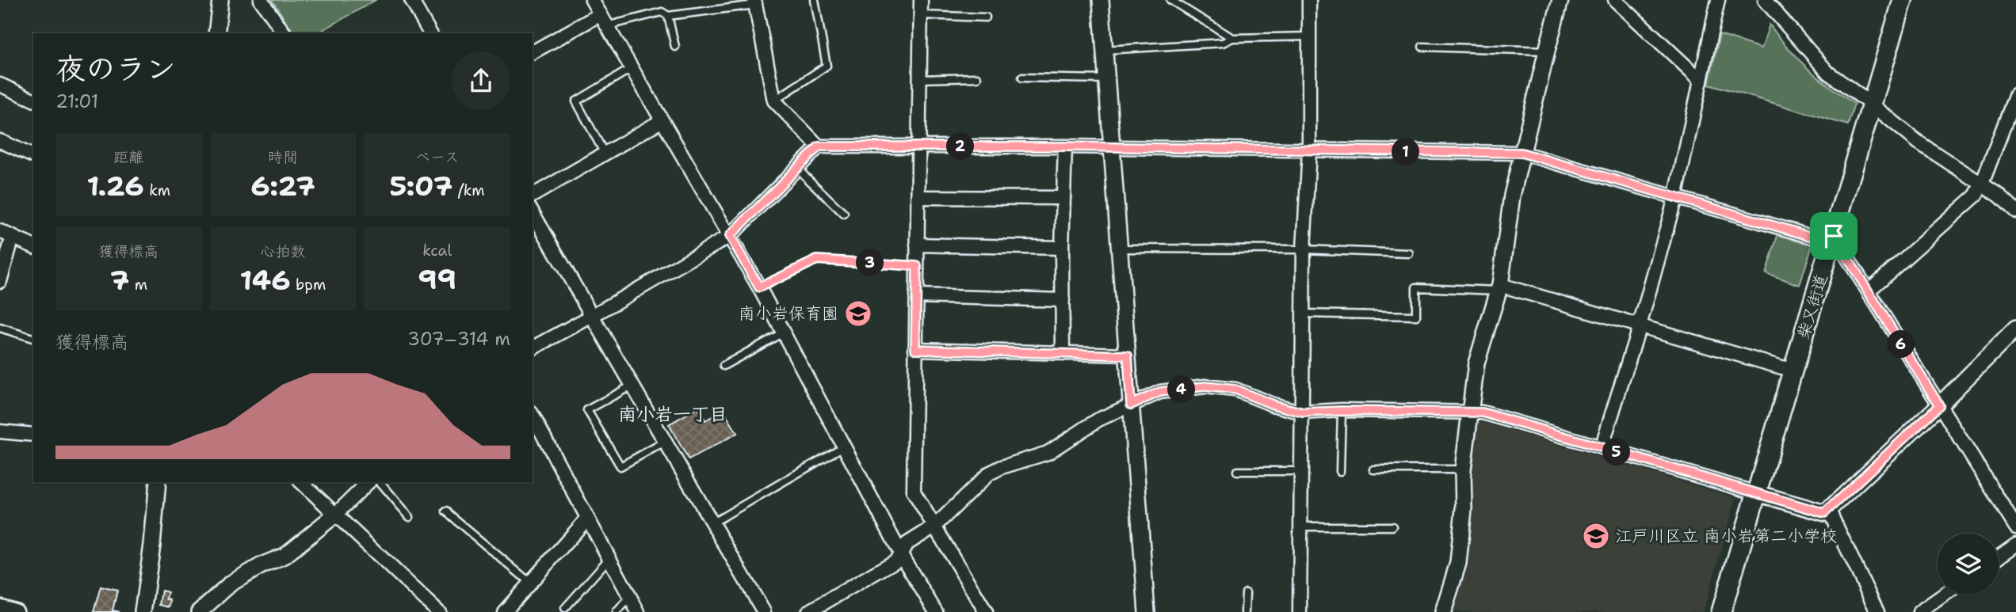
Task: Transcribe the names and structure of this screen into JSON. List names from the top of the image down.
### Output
{
  "streets": {
    "main road": ["柴又街道"]
  },
  "districts": ["南小岩一丁目"],
  "places": {
    "school or university": ["南小岩保育園", "江戸川区立 南小岩第二小学校"]
  },
  "page": {
    "heading": ["夜のラン", "21:01"],
    "stats": [
      ["距離", "1.26 km"],
      ["時間", "6:27"],
      ["ペース", "5:07 /km"],
      ["獲得標高", "7 m"],
      ["心拍数", "146 bpm"],
      ["kcal", "99"]
    ],
    "pins": [
      "2",
      "1",
      "3",
      "6",
      "4",
      "5"
    ],
    "chart": ["獲得標高", "307–314 m"]
  }
}
